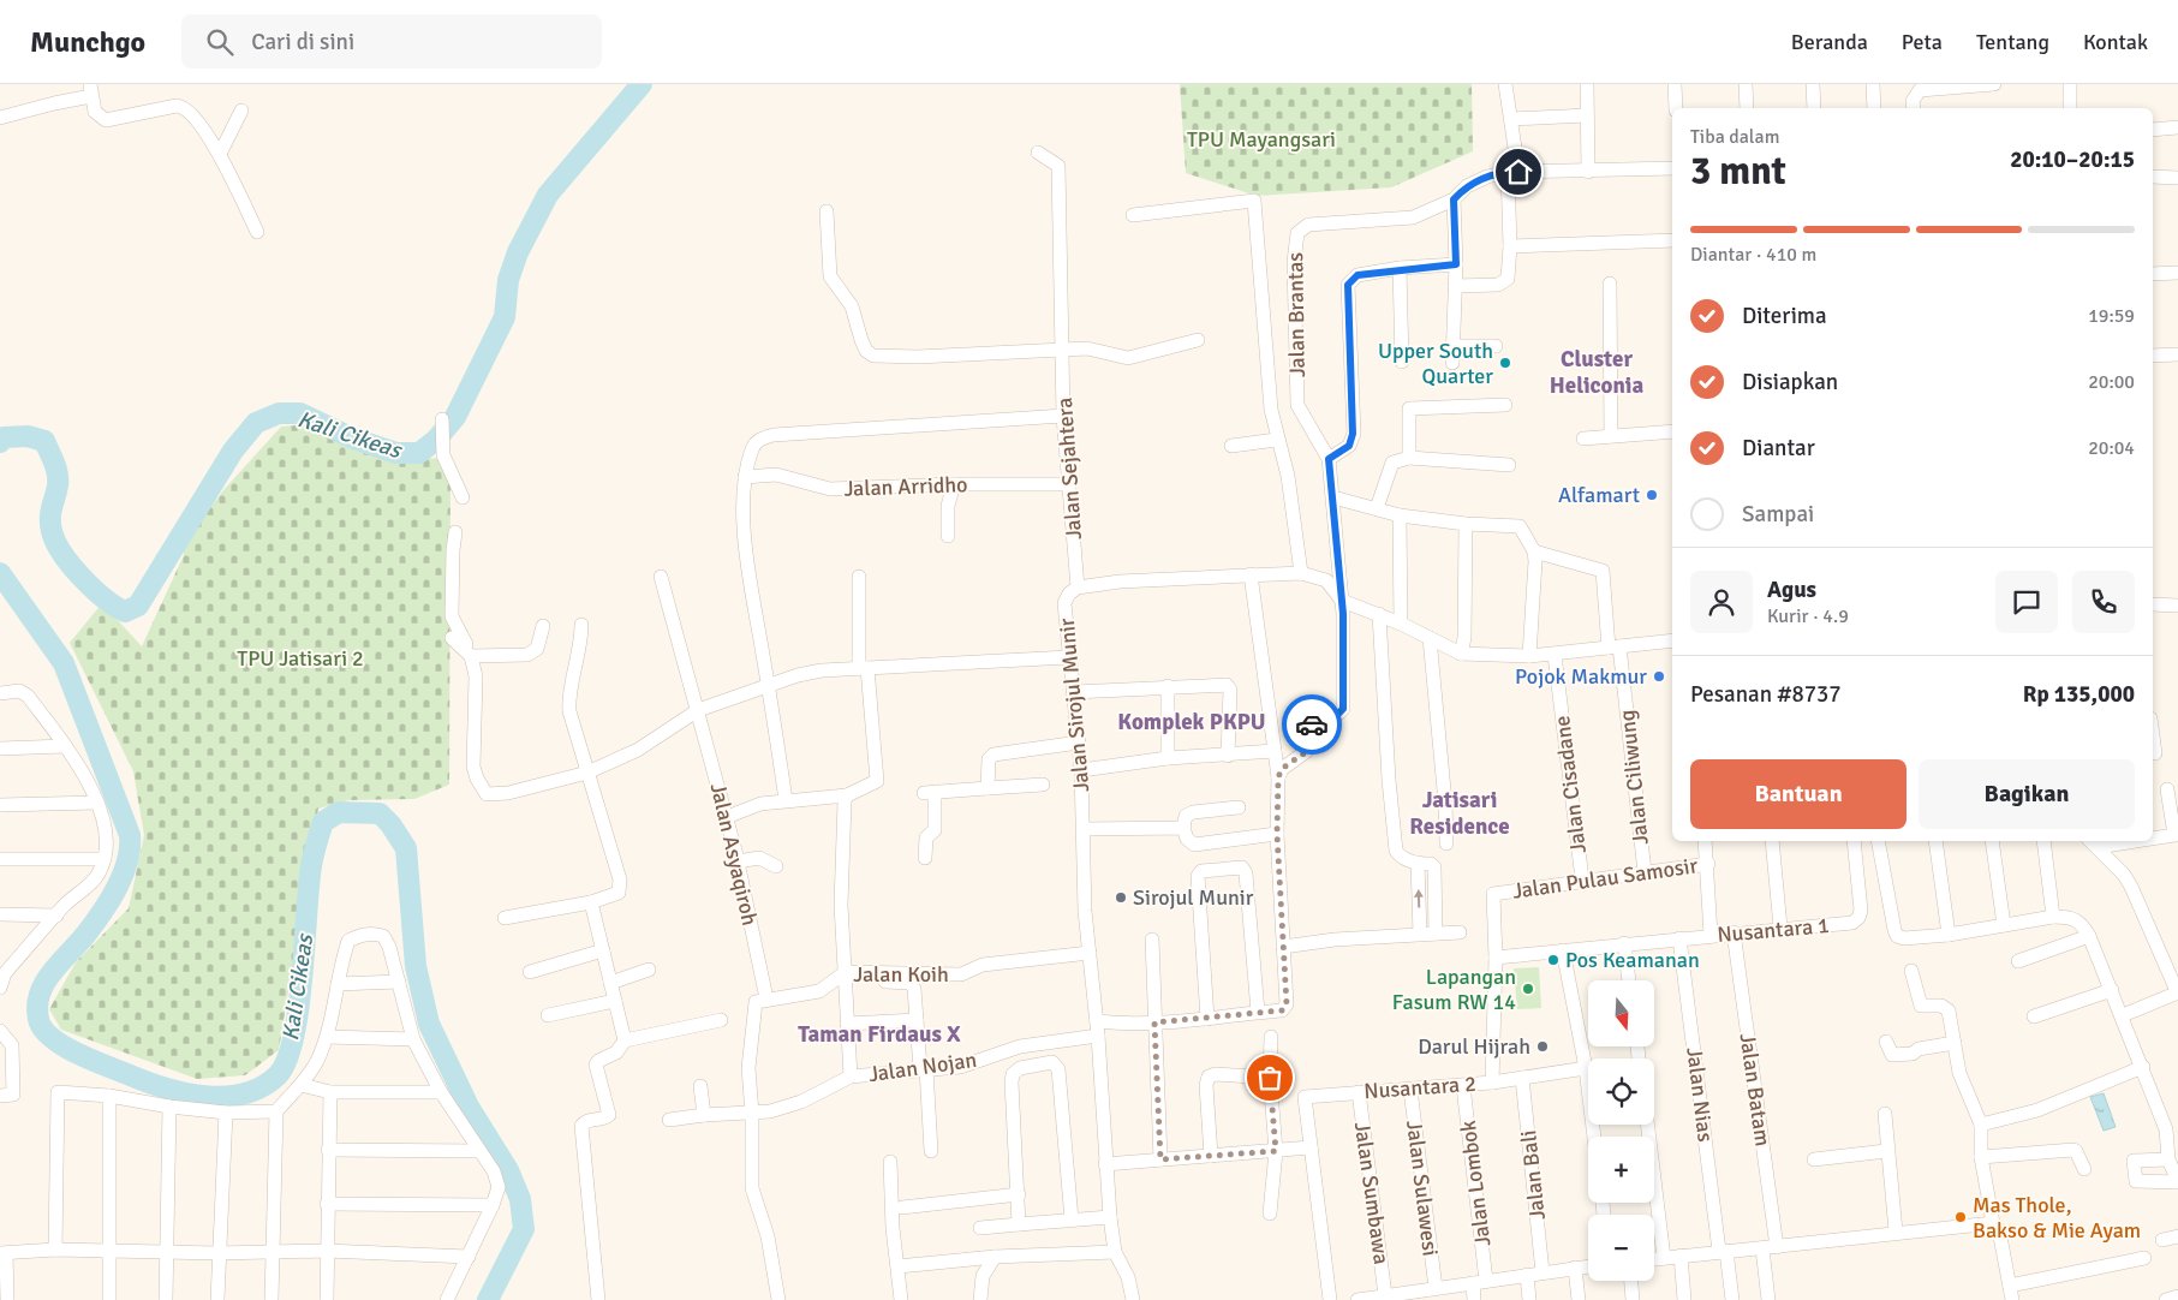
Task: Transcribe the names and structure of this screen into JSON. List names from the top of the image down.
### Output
{
  "streets": {
    "street": [
      "Jalan Brantas",
      "Jalan Sejahtera",
      "Jalan Arridho",
      "Jalan Sirojul Munir",
      "Jalan Ciliwung",
      "Jalan Cisadane",
      "Jalan Asyaqiroh",
      "Jalan Pulau Samosir",
      "Nusantara 1",
      "Jalan Koih",
      "Jalan Nojan",
      "Nusantara 2",
      "Jalan Batam",
      "Jalan Nias",
      "Jalan Bali",
      "Jalan Lombok",
      "Jalan Sulawesi",
      "Jalan Sumbawa"
    ]
  },
  "crossings": [
    ["Jalan Brantas", "Jalan Sirojul Munir"],
    ["Jalan Sejahtera", "Jalan Arridho"],
    ["Jalan Sejahtera", "Jalan Sirojul Munir"],
    ["Jalan Sirojul Munir", "Jalan Ciliwung"],
    ["Jalan Sirojul Munir", "Jalan Cisadane"],
    ["Jalan Sirojul Munir", "Jalan Koih"],
    ["Jalan Sirojul Munir", "Jalan Nojan"],
    ["Jalan Ciliwung", "Jalan Pulau Samosir"],
    ["Jalan Cisadane", "Jalan Pulau Samosir"],
    ["Jalan Asyaqiroh", "Jalan Koih"],
    ["Jalan Pulau Samosir", "Nusantara 1"],
    ["Nusantara 1", "Jalan Batam"],
    ["Nusantara 1", "Jalan Nias"],
    ["Nusantara 2", "Jalan Bali"],
    ["Nusantara 2", "Jalan Lombok"],
    ["Nusantara 2", "Jalan Sulawesi"],
    ["Nusantara 2", "Jalan Sumbawa"]
  ],
  "districts": [
    "Cluster Heliconia",
    "Komplek PKPU",
    "Jatisari Residence",
    "Taman Firdaus X"
  ],
  "water": ["Kali Cikeas"],
  "parks": ["TPU Mayangsari", "TPU Jatisari 2"],
  "places": [
    "Upper South Quarter",
    "Alfamart",
    "Pojok Makmur",
    "Sirojul Munir",
    "Pos Keamanan",
    "Lapangan Fasum RW 14",
    "Darul Hijrah",
    "Mas Thole, Bakso & Mie Ayam"
  ],
  "north": "bottom",
  "page": {
    "header": "Munchgo",
    "search": "Cari di sini",
    "nav": [
      "Beranda",
      "Peta",
      "Tentang",
      "Kontak"
    ],
    "heading": ["3 mnt", "Tiba dalam", "20:10–20:15"],
    "panel": [
      "Agus",
      "Kurir · 4.9",
      "Pesanan #8737",
      "Rp 135,000"
    ],
    "bar": "Diantar · 410 m",
    "list": [
      ["Diterima", "19:59"],
      ["Disiapkan", "20:00"],
      ["Diantar", "20:04"],
      "Sampai"
    ],
    "buttons": ["Bantuan", "Bagikan"],
    "map_buttons": ["+", "−"]
  }
}
